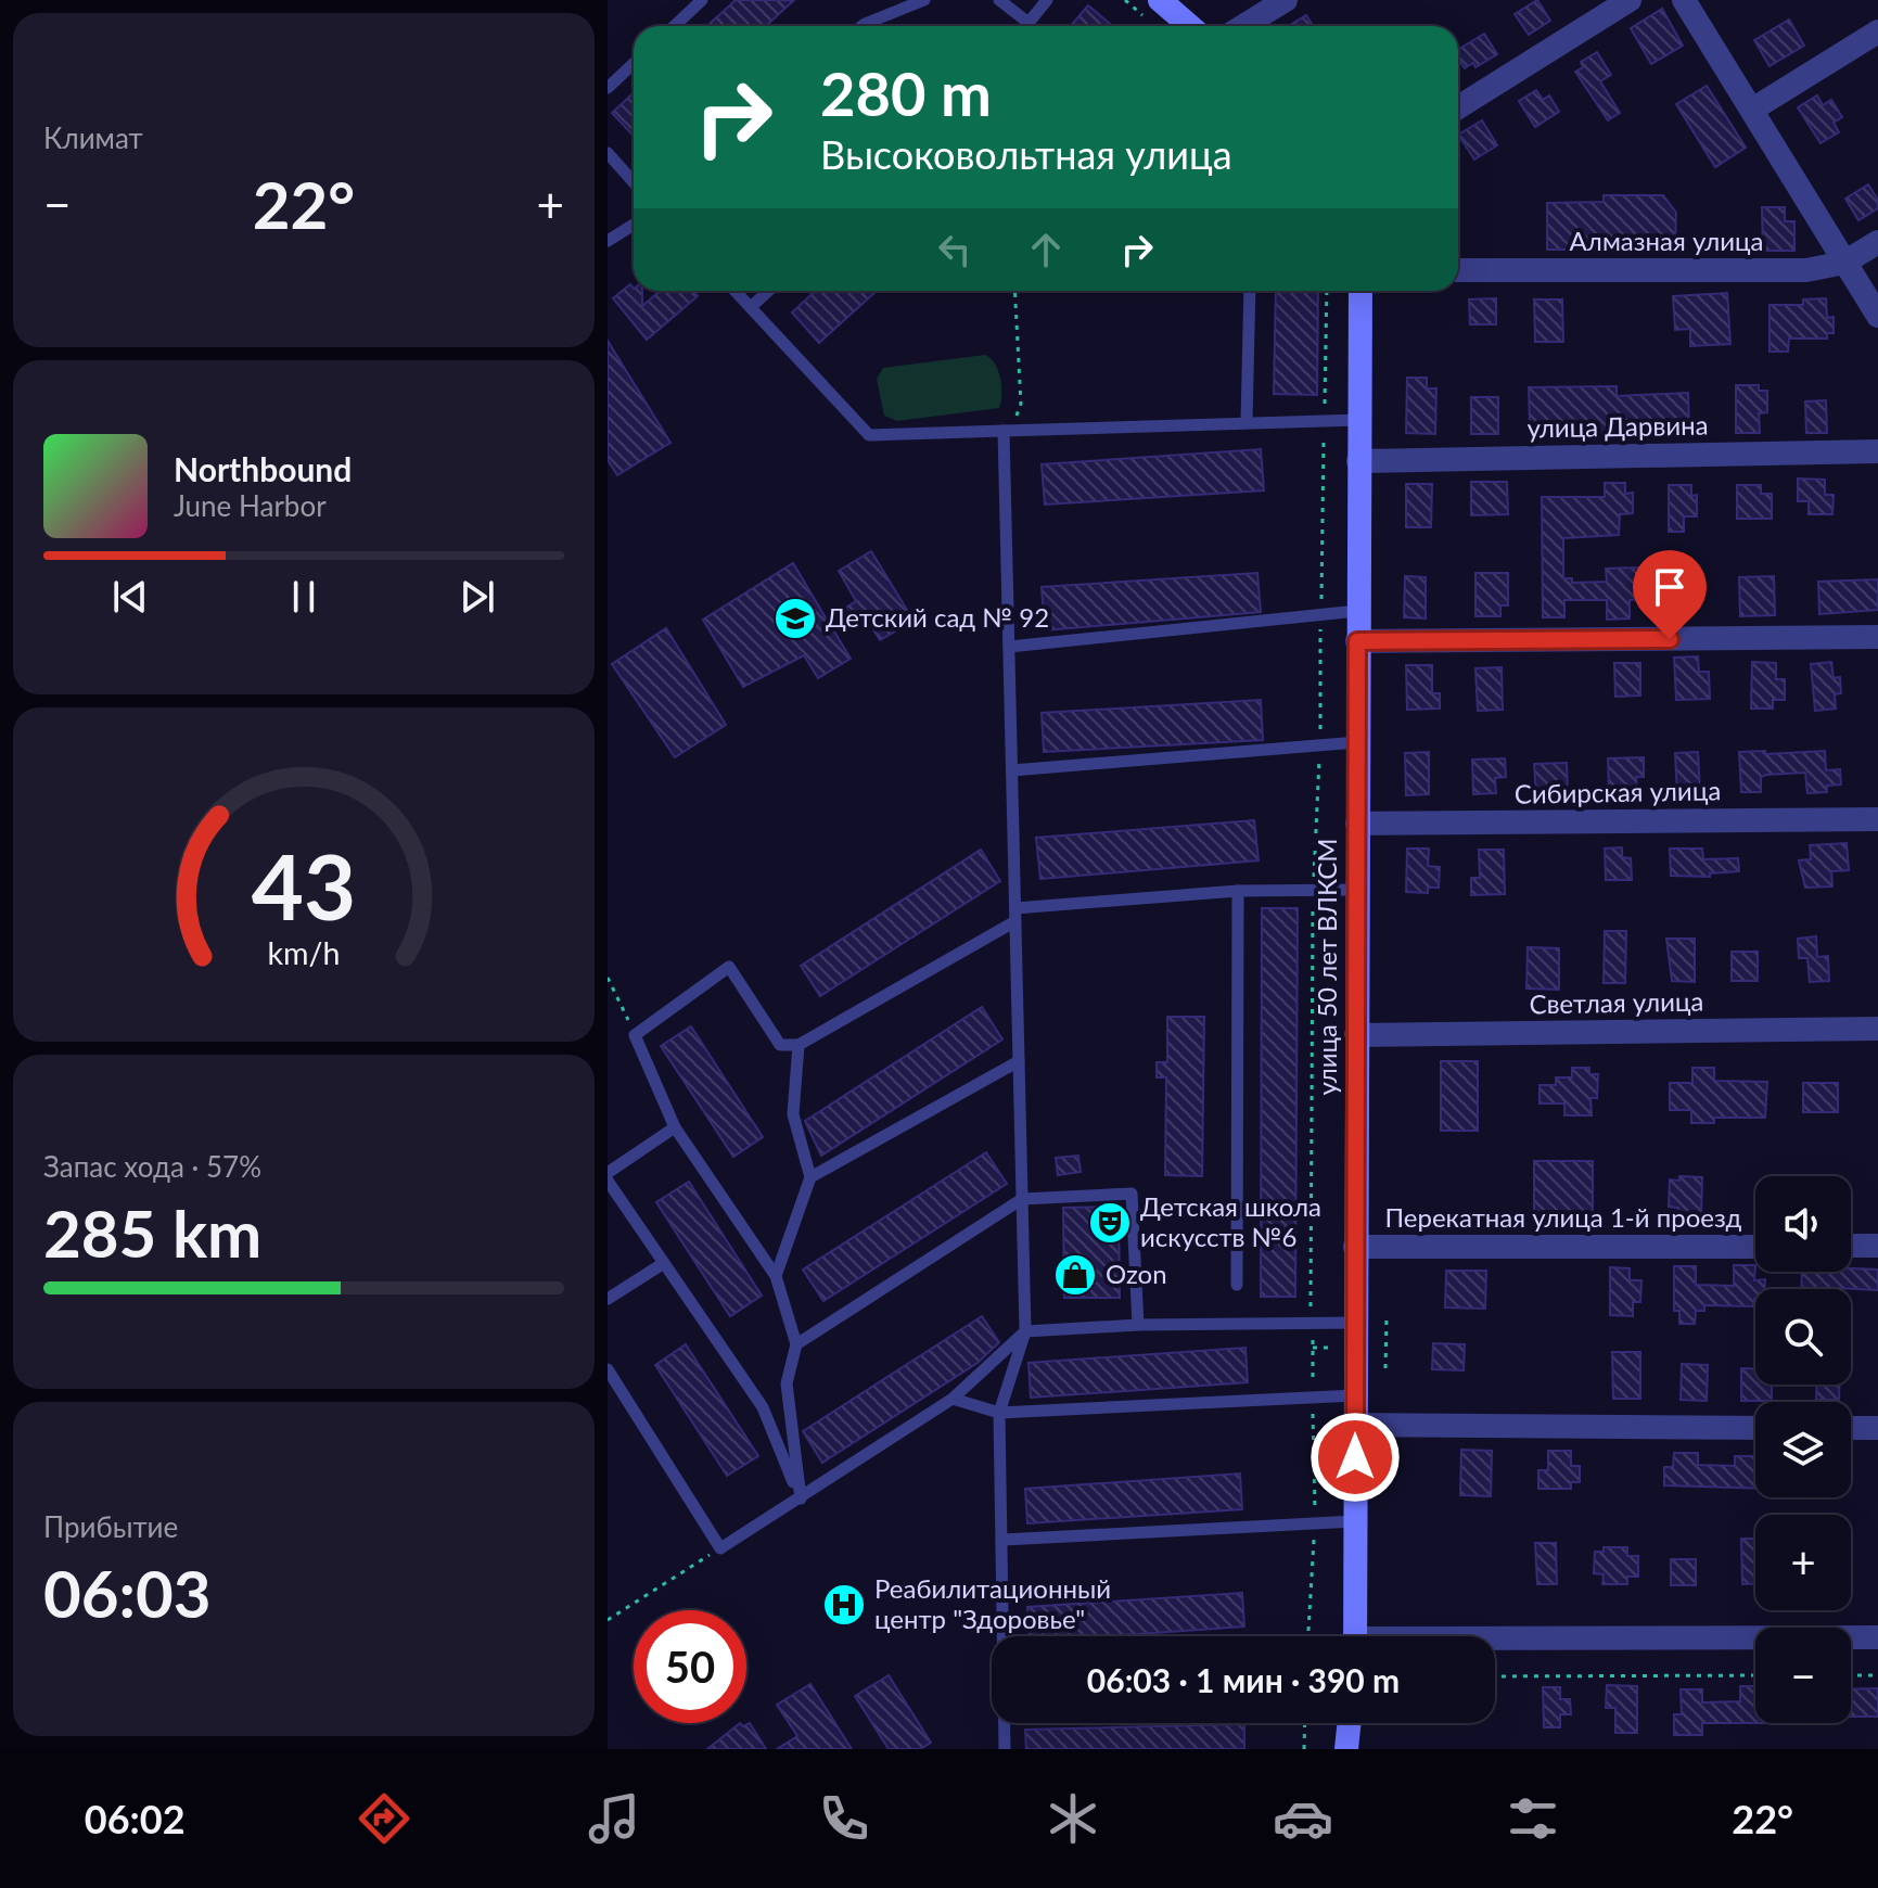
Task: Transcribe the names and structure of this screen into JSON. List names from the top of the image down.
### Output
{
  "streets": {
    "main road": ["улица 50 лет ВЛКСМ"],
    "street": [
      "Алмазная улица",
      "улица Дарвина",
      "Сибирская улица",
      "Светлая улица",
      "Перекатная улица 1-й проезд"
    ]
  },
  "crossings": [
    ["улица Дарвина", "улица 50 лет ВЛКСМ"],
    ["Сибирская улица", "улица 50 лет ВЛКСМ"],
    ["улица 50 лет ВЛКСМ", "Светлая улица"],
    ["улица 50 лет ВЛКСМ", "Перекатная улица 1-й проезд"]
  ],
  "places": {
    "school or university": ["Детский сад № 92"],
    "theatre": ["Детская школа искусств №6"],
    "shop": ["Ozon"],
    "hospital": ["Реабилитационный центр \"Здоровье\""]
  },
  "page": {
    "tile": [
      "Климат",
      ["Запас хода · 57%", "285 km"],
      ["Прибытие", "06:03"]
    ],
    "turn": ["280 m", "Высоковольтная улица"],
    "heat": ["−", "22°", "+"],
    "song": ["Northbound", "June Harbor"],
    "map_buttons": ["+", "−"],
    "limit": "50",
    "trip": "06:03 · 1 мин · 390 m",
    "tabs": ["06:02", "22°"],
    "gauge": ["43", "km/h"]
  }
}
